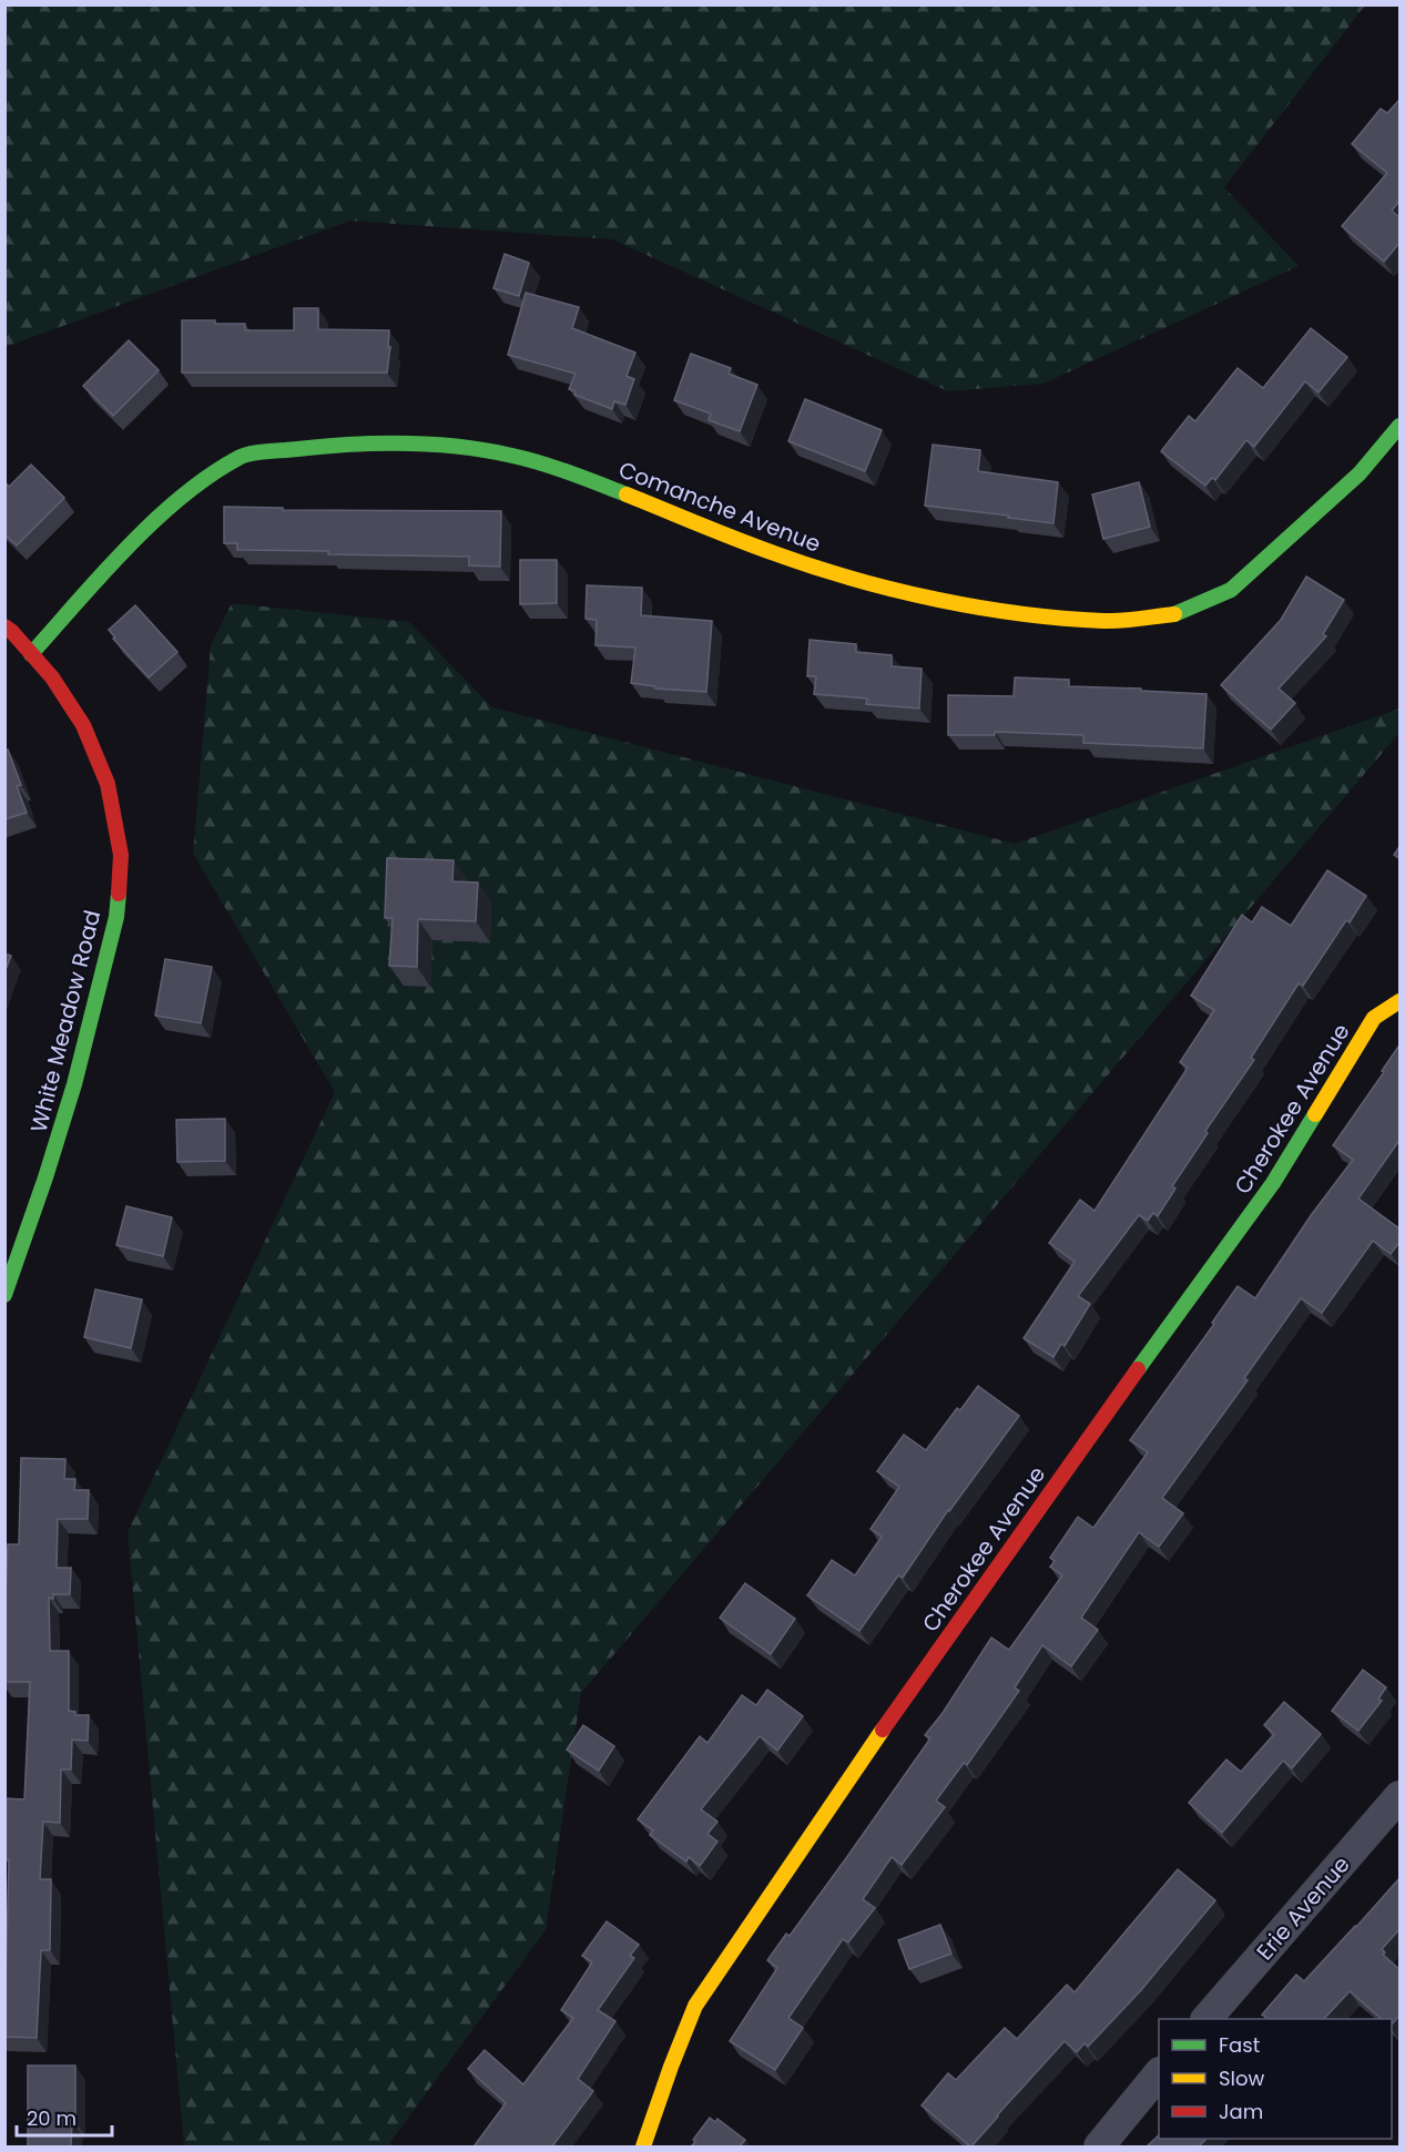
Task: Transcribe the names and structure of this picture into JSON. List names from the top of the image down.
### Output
{
  "streets": {
    "street": [
      "Comanche Avenue",
      "White Meadow Road",
      "Cherokee Avenue",
      "Erie Avenue"
    ]
  },
  "crossings": [
    ["Comanche Avenue", "White Meadow Road"]
  ],
  "legend": ["Fast", "Slow", "Jam"],
  "scale_bar": "20 m"
}
